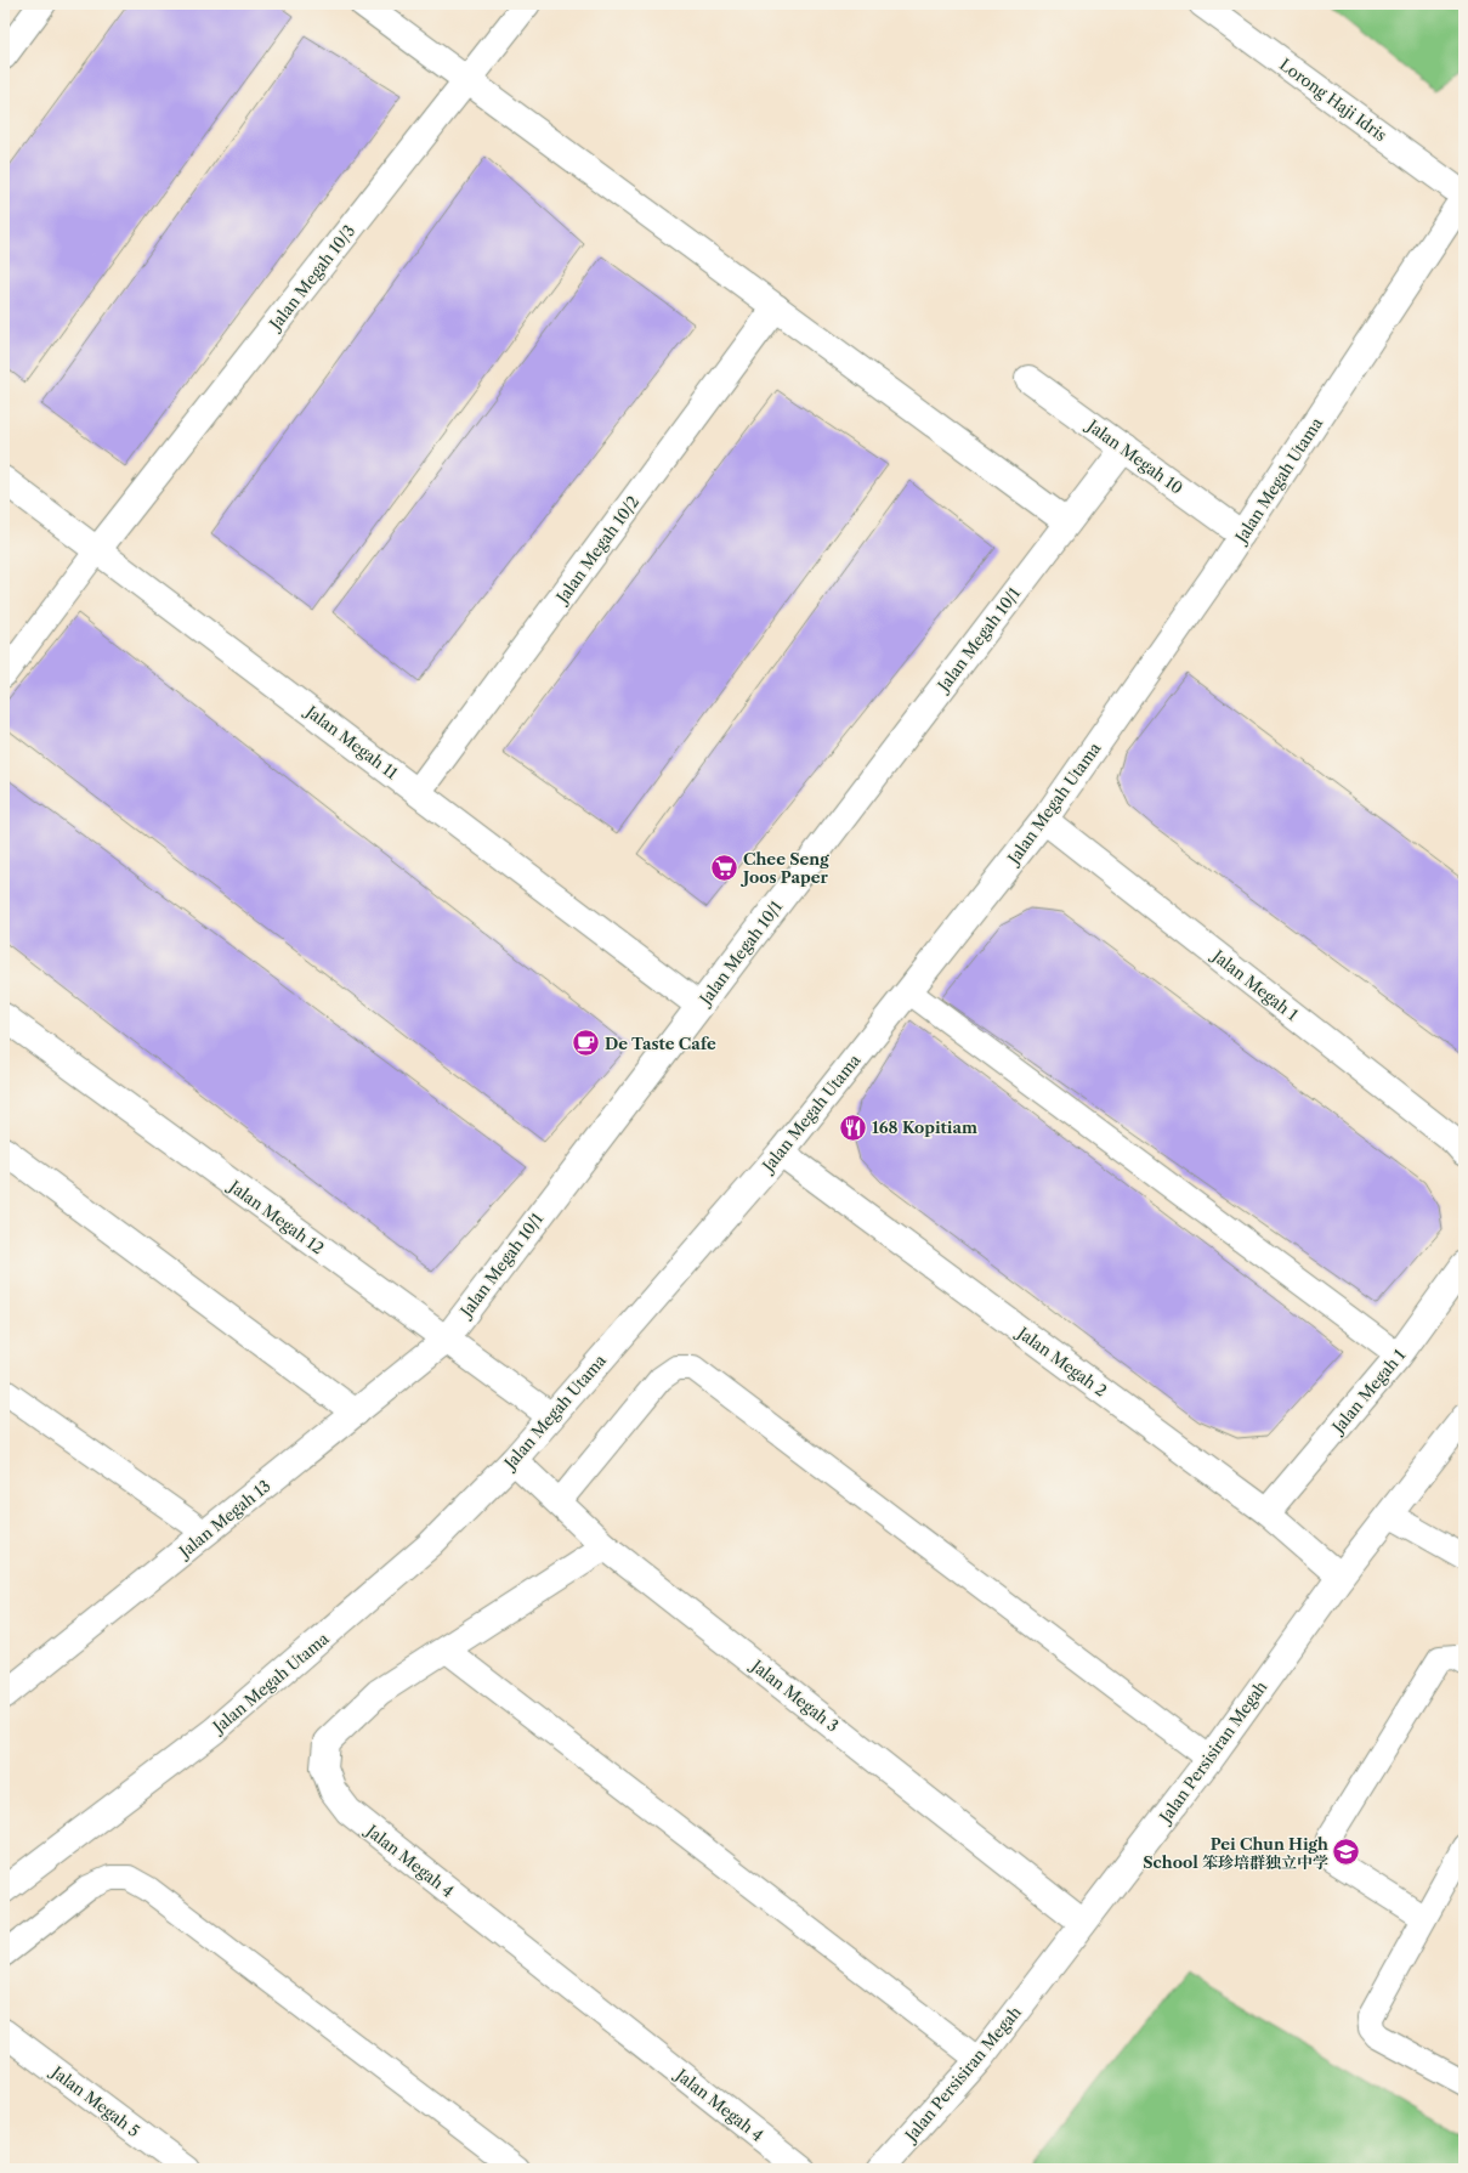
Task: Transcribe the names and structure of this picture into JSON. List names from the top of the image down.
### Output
{
  "streets": {
    "street": [
      "Lorong Haji Idris",
      "Jalan Megah 10/3",
      "Jalan Megah 10",
      "Jalan Megah Utama",
      "Jalan Megah 10/2",
      "Jalan Megah 10/1",
      "Jalan Megah 11",
      "Jalan Megah 1",
      "Jalan Megah 12",
      "Jalan Megah 2",
      "Jalan Megah 13",
      "Jalan Megah 3",
      "Jalan Persisiran Megah",
      "Jalan Megah 4",
      "Jalan Megah 5"
    ]
  },
  "crossings": [
    ["Lorong Haji Idris", "Jalan Megah Utama"],
    ["Jalan Megah 10/3", "Jalan Megah 11"],
    ["Jalan Megah 10", "Jalan Megah Utama"],
    ["Jalan Megah 10", "Jalan Megah 10/1"],
    ["Jalan Megah Utama", "Jalan Megah 1"],
    ["Jalan Megah Utama", "Jalan Megah 12"],
    ["Jalan Megah Utama", "Jalan Megah 2"],
    ["Jalan Megah Utama", "Jalan Megah 3"],
    ["Jalan Megah 10/2", "Jalan Megah 11"],
    ["Jalan Megah 10/1", "Jalan Megah 11"],
    ["Jalan Megah 10/1", "Jalan Megah 12"],
    ["Jalan Megah 10/1", "Jalan Megah 13"],
    ["Jalan Megah 1", "Jalan Megah 2"],
    ["Jalan Megah 12", "Jalan Megah 13"],
    ["Jalan Megah 2", "Jalan Persisiran Megah"],
    ["Jalan Megah 3", "Jalan Persisiran Megah"],
    ["Jalan Megah 3", "Jalan Megah 4"]
  ],
  "places": {
    "supermarket": ["Chee Seng Joos Paper"],
    "cafe": ["De Taste Cafe"],
    "restaurant": ["168 Kopitiam"],
    "school or university": ["Pei Chun High School 笨珍培群独立中学"]
  }
}
